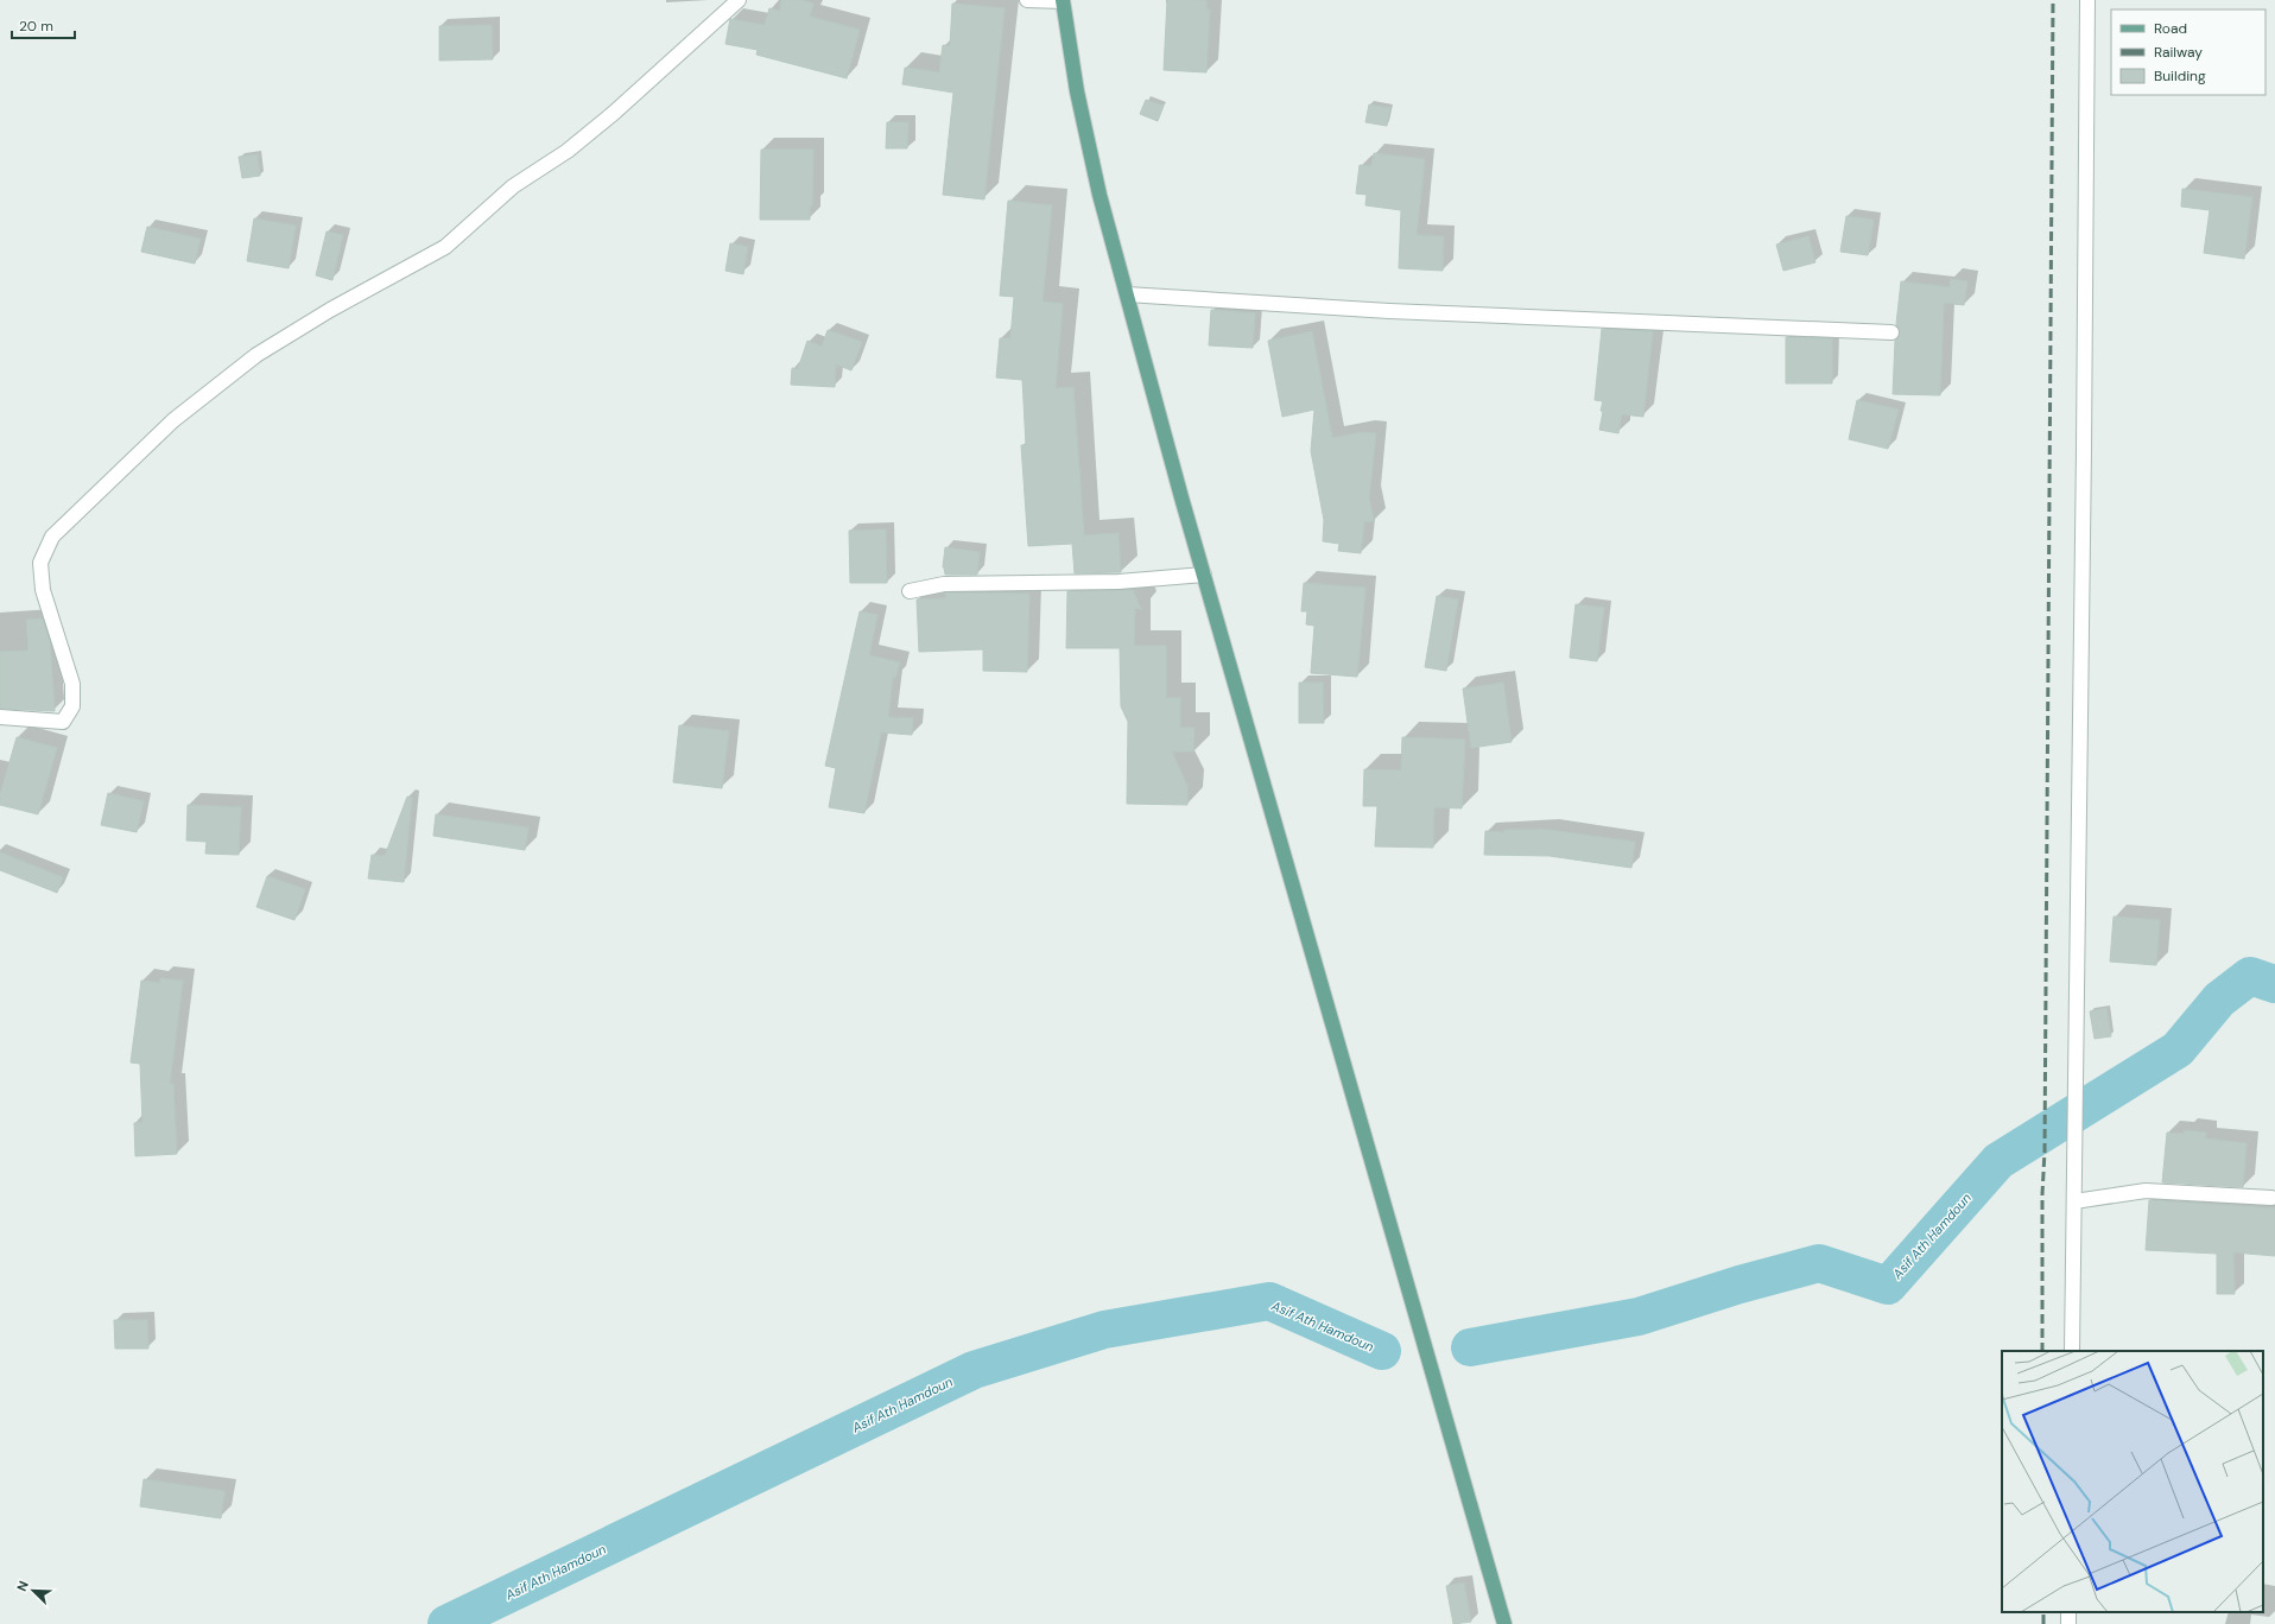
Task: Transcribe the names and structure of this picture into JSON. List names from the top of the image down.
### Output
{
  "water": ["Asif Ath Hamdoun"],
  "legend": ["Road", "Railway", "Building"],
  "scale_bar": "20 m",
  "north": "top left"
}
